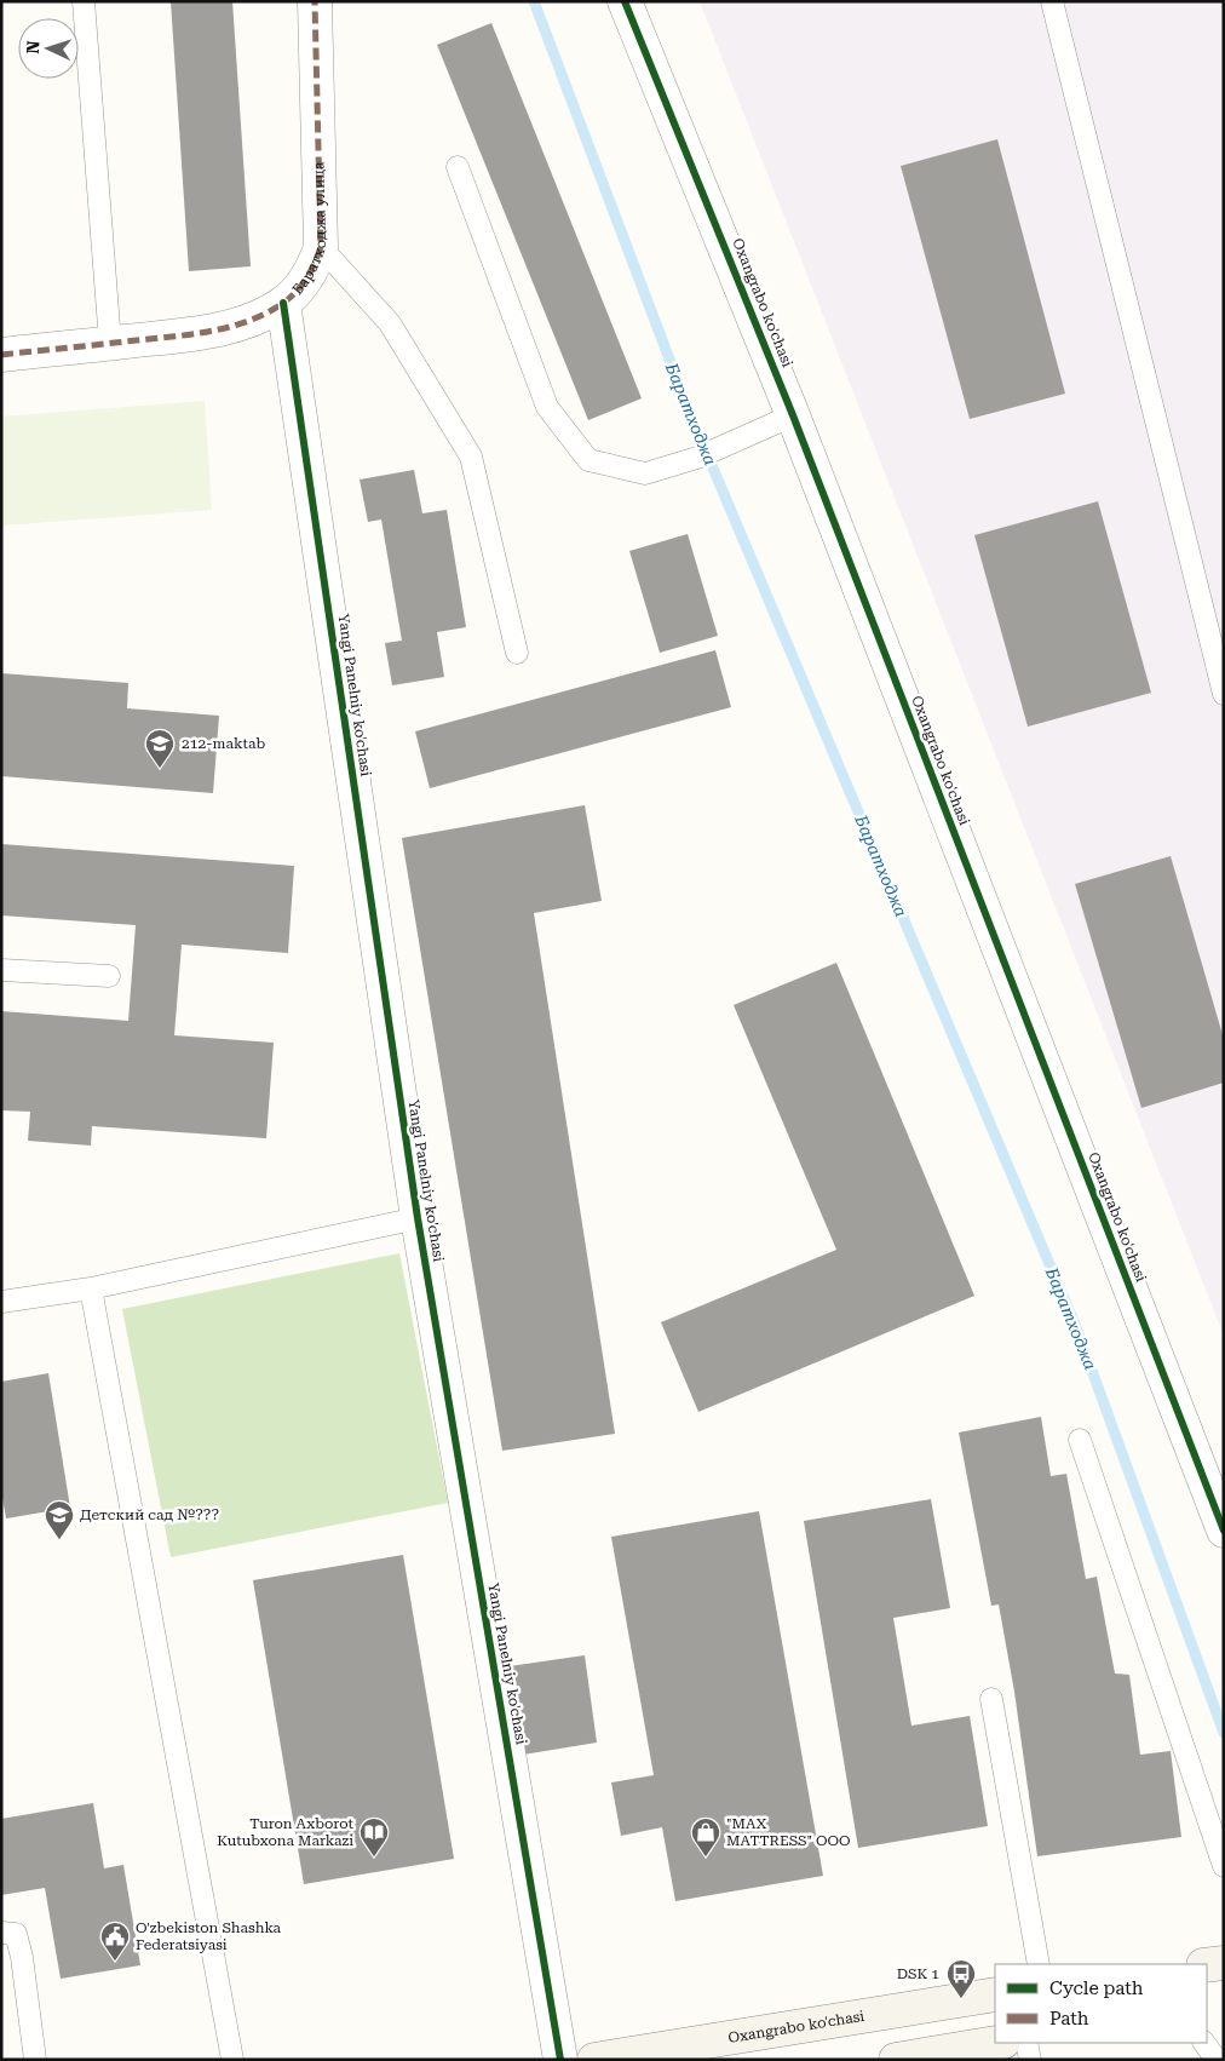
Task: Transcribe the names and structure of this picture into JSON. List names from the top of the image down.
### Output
{
  "streets": {
    "main road": ["Oxangrabo ko'chasi"],
    "street": ["Баратходжа улица", "Yangi Panelniy ko'chasi"]
  },
  "crossings": [
    ["Баратходжа улица", "Yangi Panelniy ko'chasi"]
  ],
  "water": ["Баратходжа"],
  "places": {
    "school or university": ["212-maktab", "Детский сад №???"],
    "library": ["Turon Axborot Kutubxona Markazi"],
    "shop": ["\"MAX MATTRESS\" ООО"],
    "public building": ["O'zbekiston Shashka Federatsiyasi"],
    "bus stop": ["DSK 1"]
  },
  "legend": ["Cycle path", "Path"],
  "north": "left"
}
